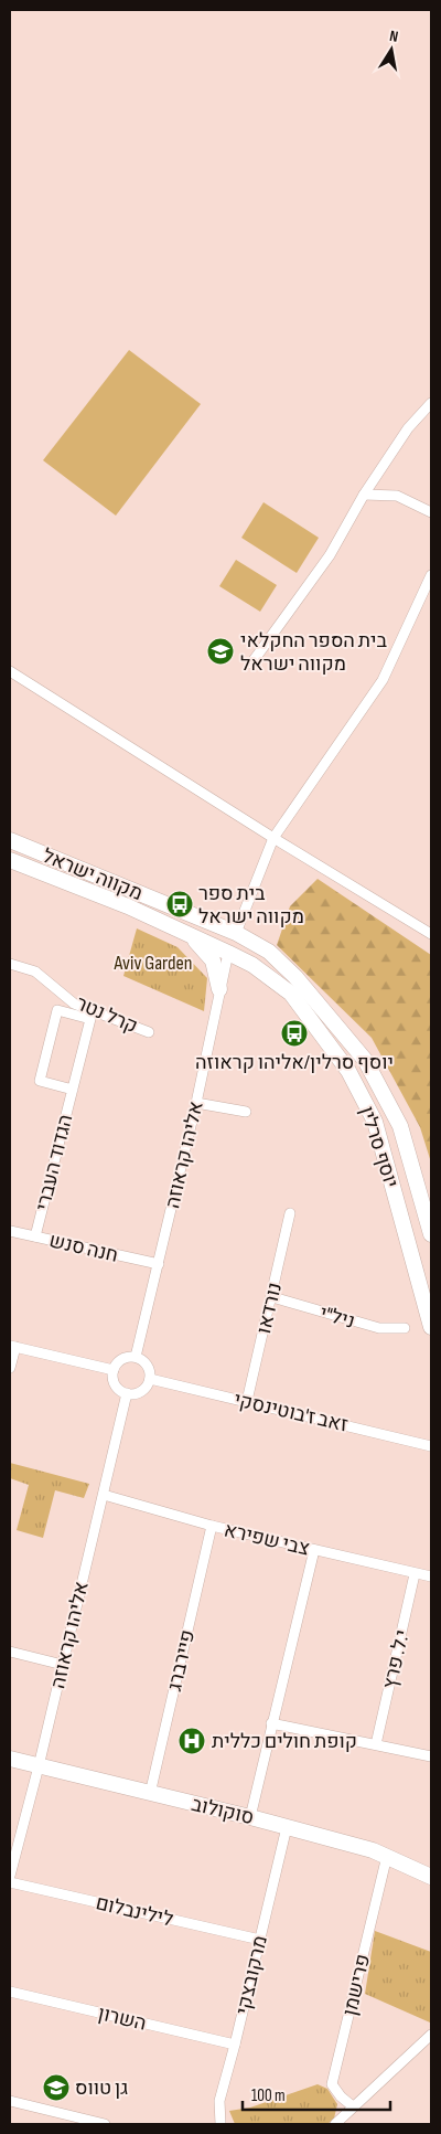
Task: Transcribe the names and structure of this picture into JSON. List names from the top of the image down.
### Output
{
  "streets": {
    "main road": ["מקווה ישראל", "יוסף סרלין", "סוקולוב"],
    "street": [
      "קרל נטר",
      "אליהו קראוזה",
      "הגדוד העברי",
      "חנה סנש",
      "נורדאו",
      "ניל\"י",
      "זאב ז'בוטינסקי",
      "צבי שפירא",
      "י.ל. פרץ",
      "פיירברג",
      "לילינבלום",
      "מרקובצקי",
      "פרישמן",
      "השרון"
    ]
  },
  "crossings": [
    ["מקווה ישראל", "יוסף סרלין"],
    ["מקווה ישראל", "אליהו קראוזה"],
    ["יוסף סרלין", "אליהו קראוזה"],
    ["אליהו קראוזה", "חנה סנש"],
    ["אליהו קראוזה", "זאב ז'בוטינסקי"],
    ["אליהו קראוזה", "צבי שפירא"],
    ["אליהו קראוזה", "סוקולוב"],
    ["הגדוד העברי", "חנה סנש"],
    ["נורדאו", "ניל\"י"],
    ["נורדאו", "זאב ז'בוטינסקי"],
    ["צבי שפירא", "י.ל. פרץ"],
    ["צבי שפירא", "פיירברג"],
    ["פיירברג", "סוקולוב"],
    ["סוקולוב", "מרקובצקי"],
    ["סוקולוב", "פרישמן"],
    ["לילינבלום", "מרקובצקי"],
    ["מרקובצקי", "השרון"]
  ],
  "parks": ["Aviv Garden"],
  "places": {
    "school or university": ["בית הספר החקלאי מקווה ישראל", "גן טווס"],
    "bus stop": ["בית ספר מקווה ישראל", "יוסף סרלין/אליהו קראוזה"],
    "hospital": ["קופת חולים כללית"]
  },
  "scale_bar": "100 m",
  "north": "top"
}
